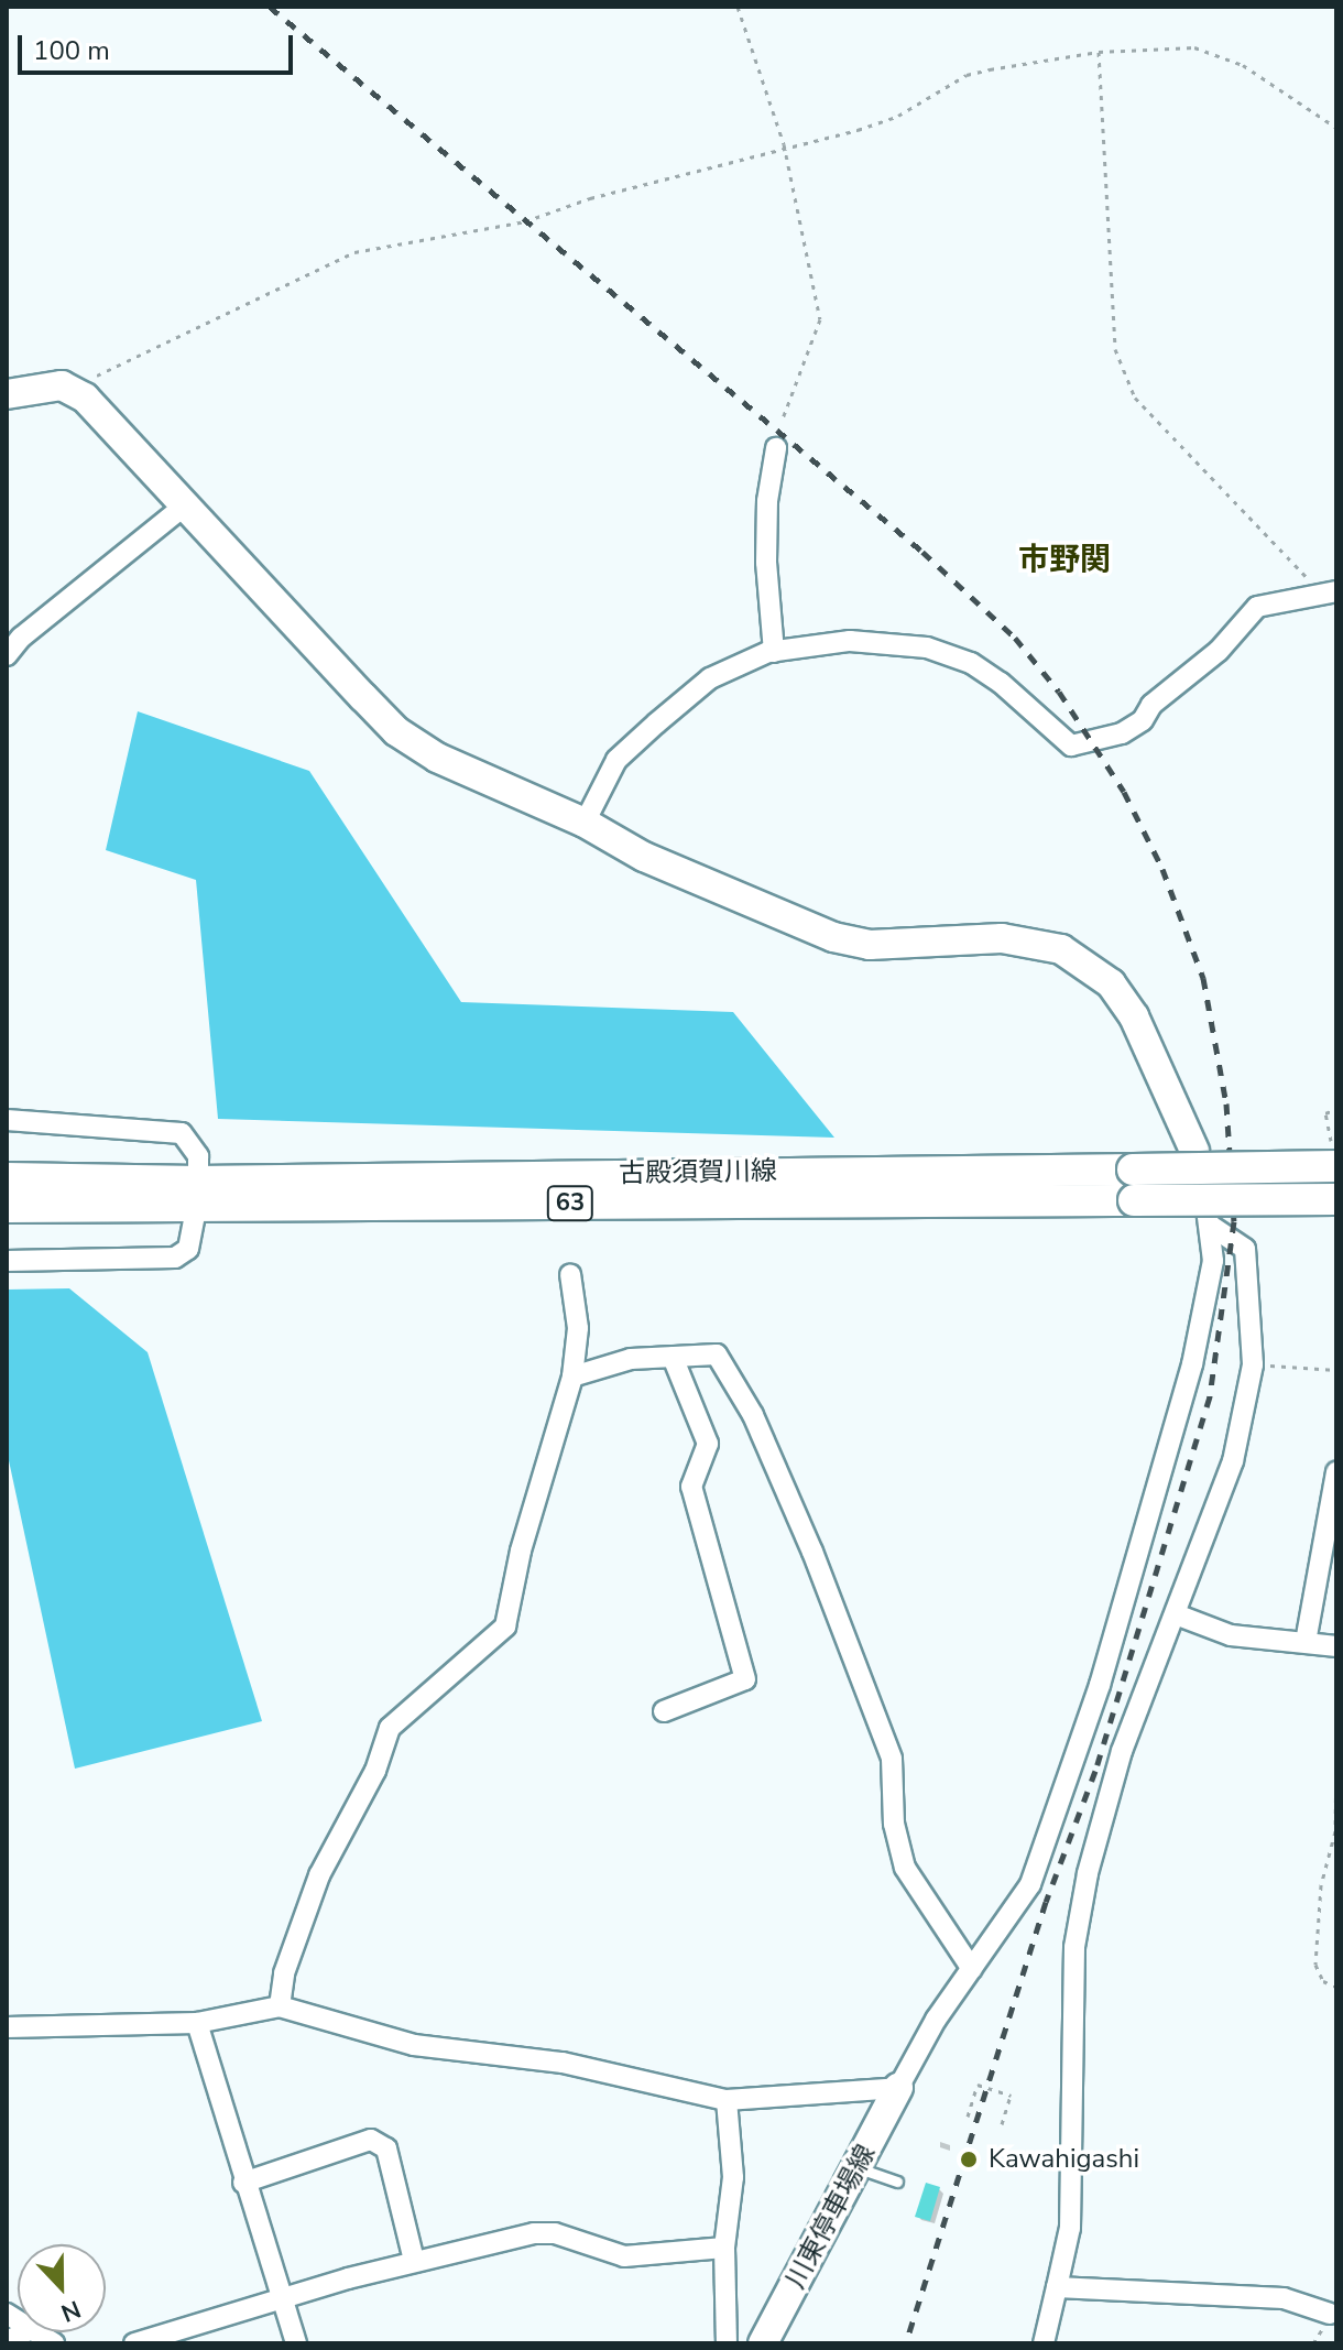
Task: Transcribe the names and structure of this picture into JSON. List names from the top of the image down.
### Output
{
  "streets": {
    "main road": ["古殿須賀川線", "63"],
    "street": ["川東停車場線"]
  },
  "districts": ["市野関"],
  "places": ["Kawahigashi"],
  "scale_bar": "100 m",
  "north": "bottom"
}
